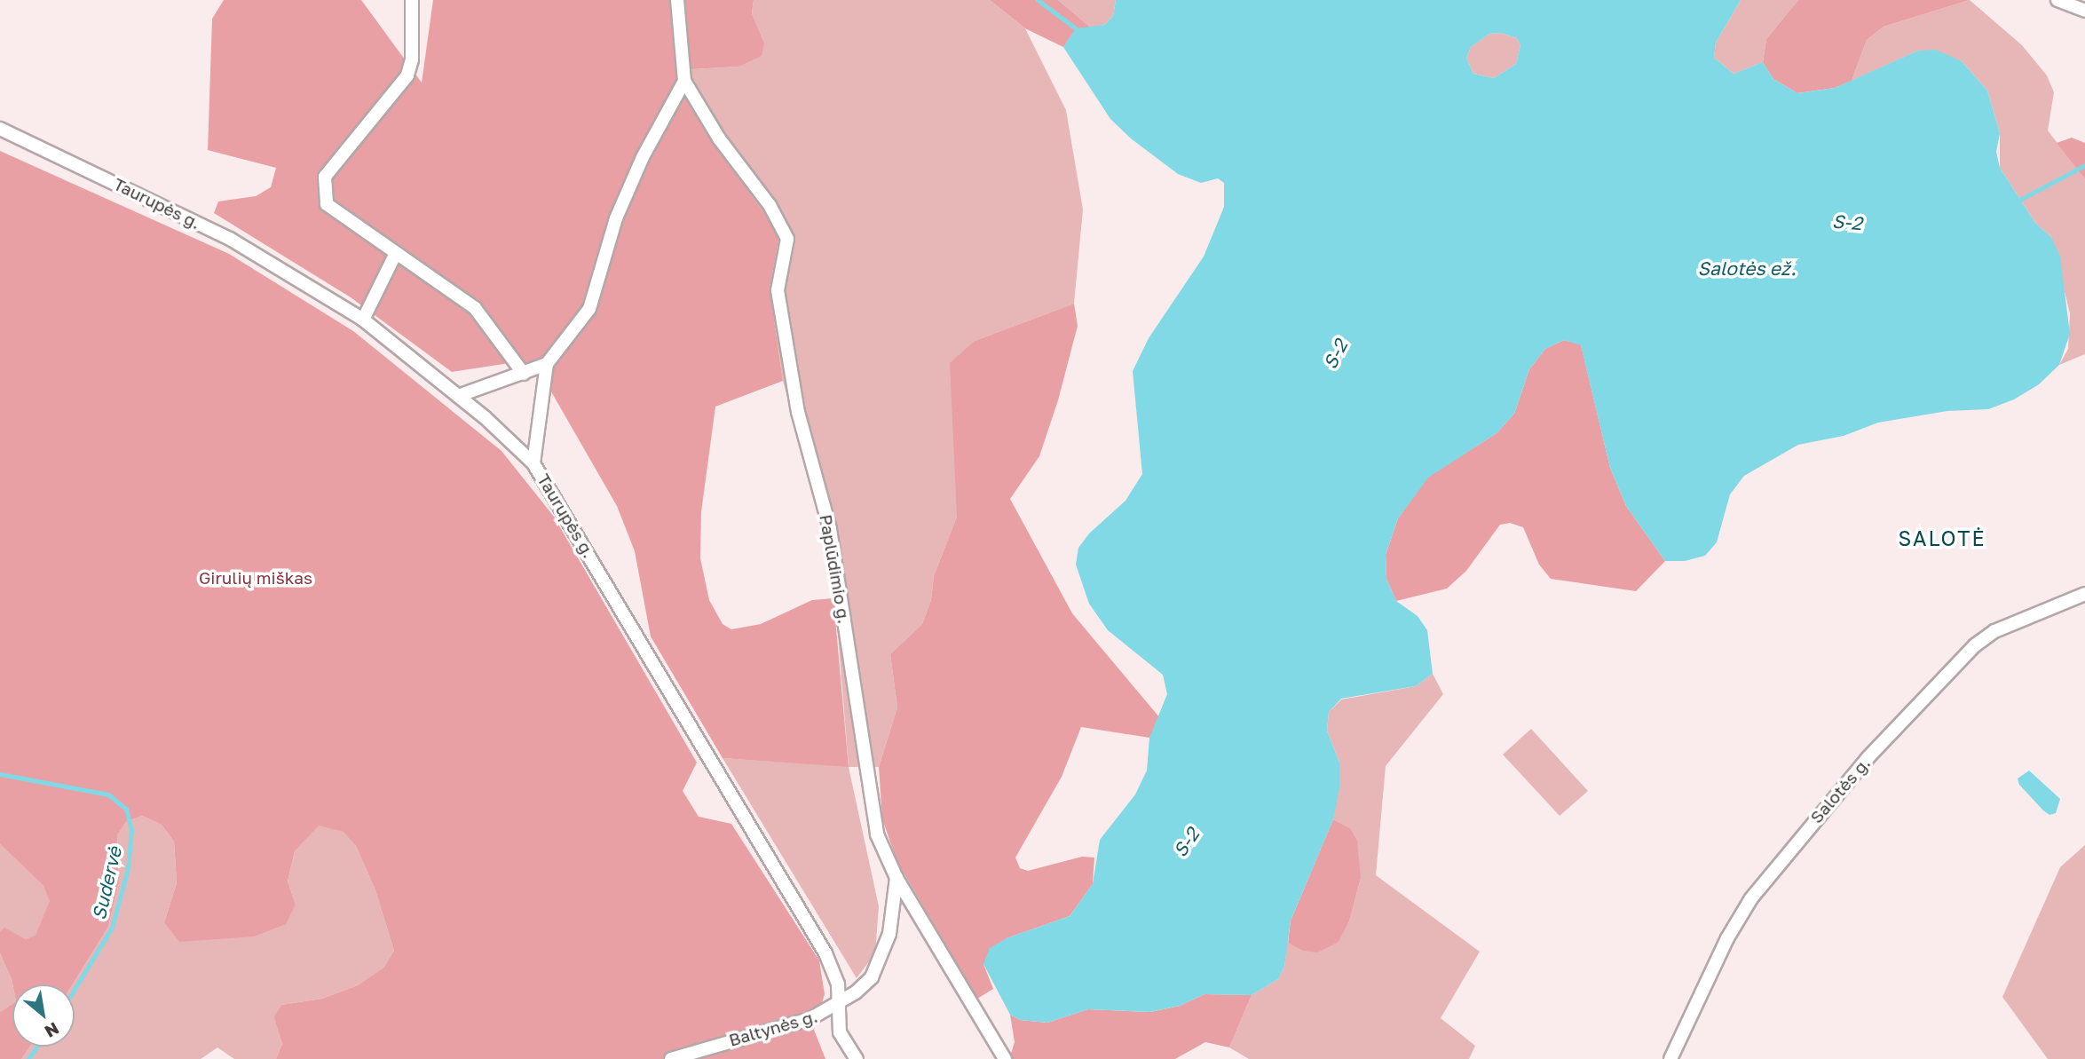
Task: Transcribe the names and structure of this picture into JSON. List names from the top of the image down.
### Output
{
  "streets": {
    "street": [
      "Taurupės g.",
      "Paplūdimio g.",
      "Salotės g.",
      "Baltynės g."
    ]
  },
  "crossings": [
    ["Taurupės g.", "Baltynės g."],
    ["Paplūdimio g.", "Baltynės g."]
  ],
  "districts": ["SALOTĖ"],
  "water": ["S-2", "Salotės ež.", "Sudervė"],
  "parks": ["Girulių miškas"],
  "north": "bottom right"
}
